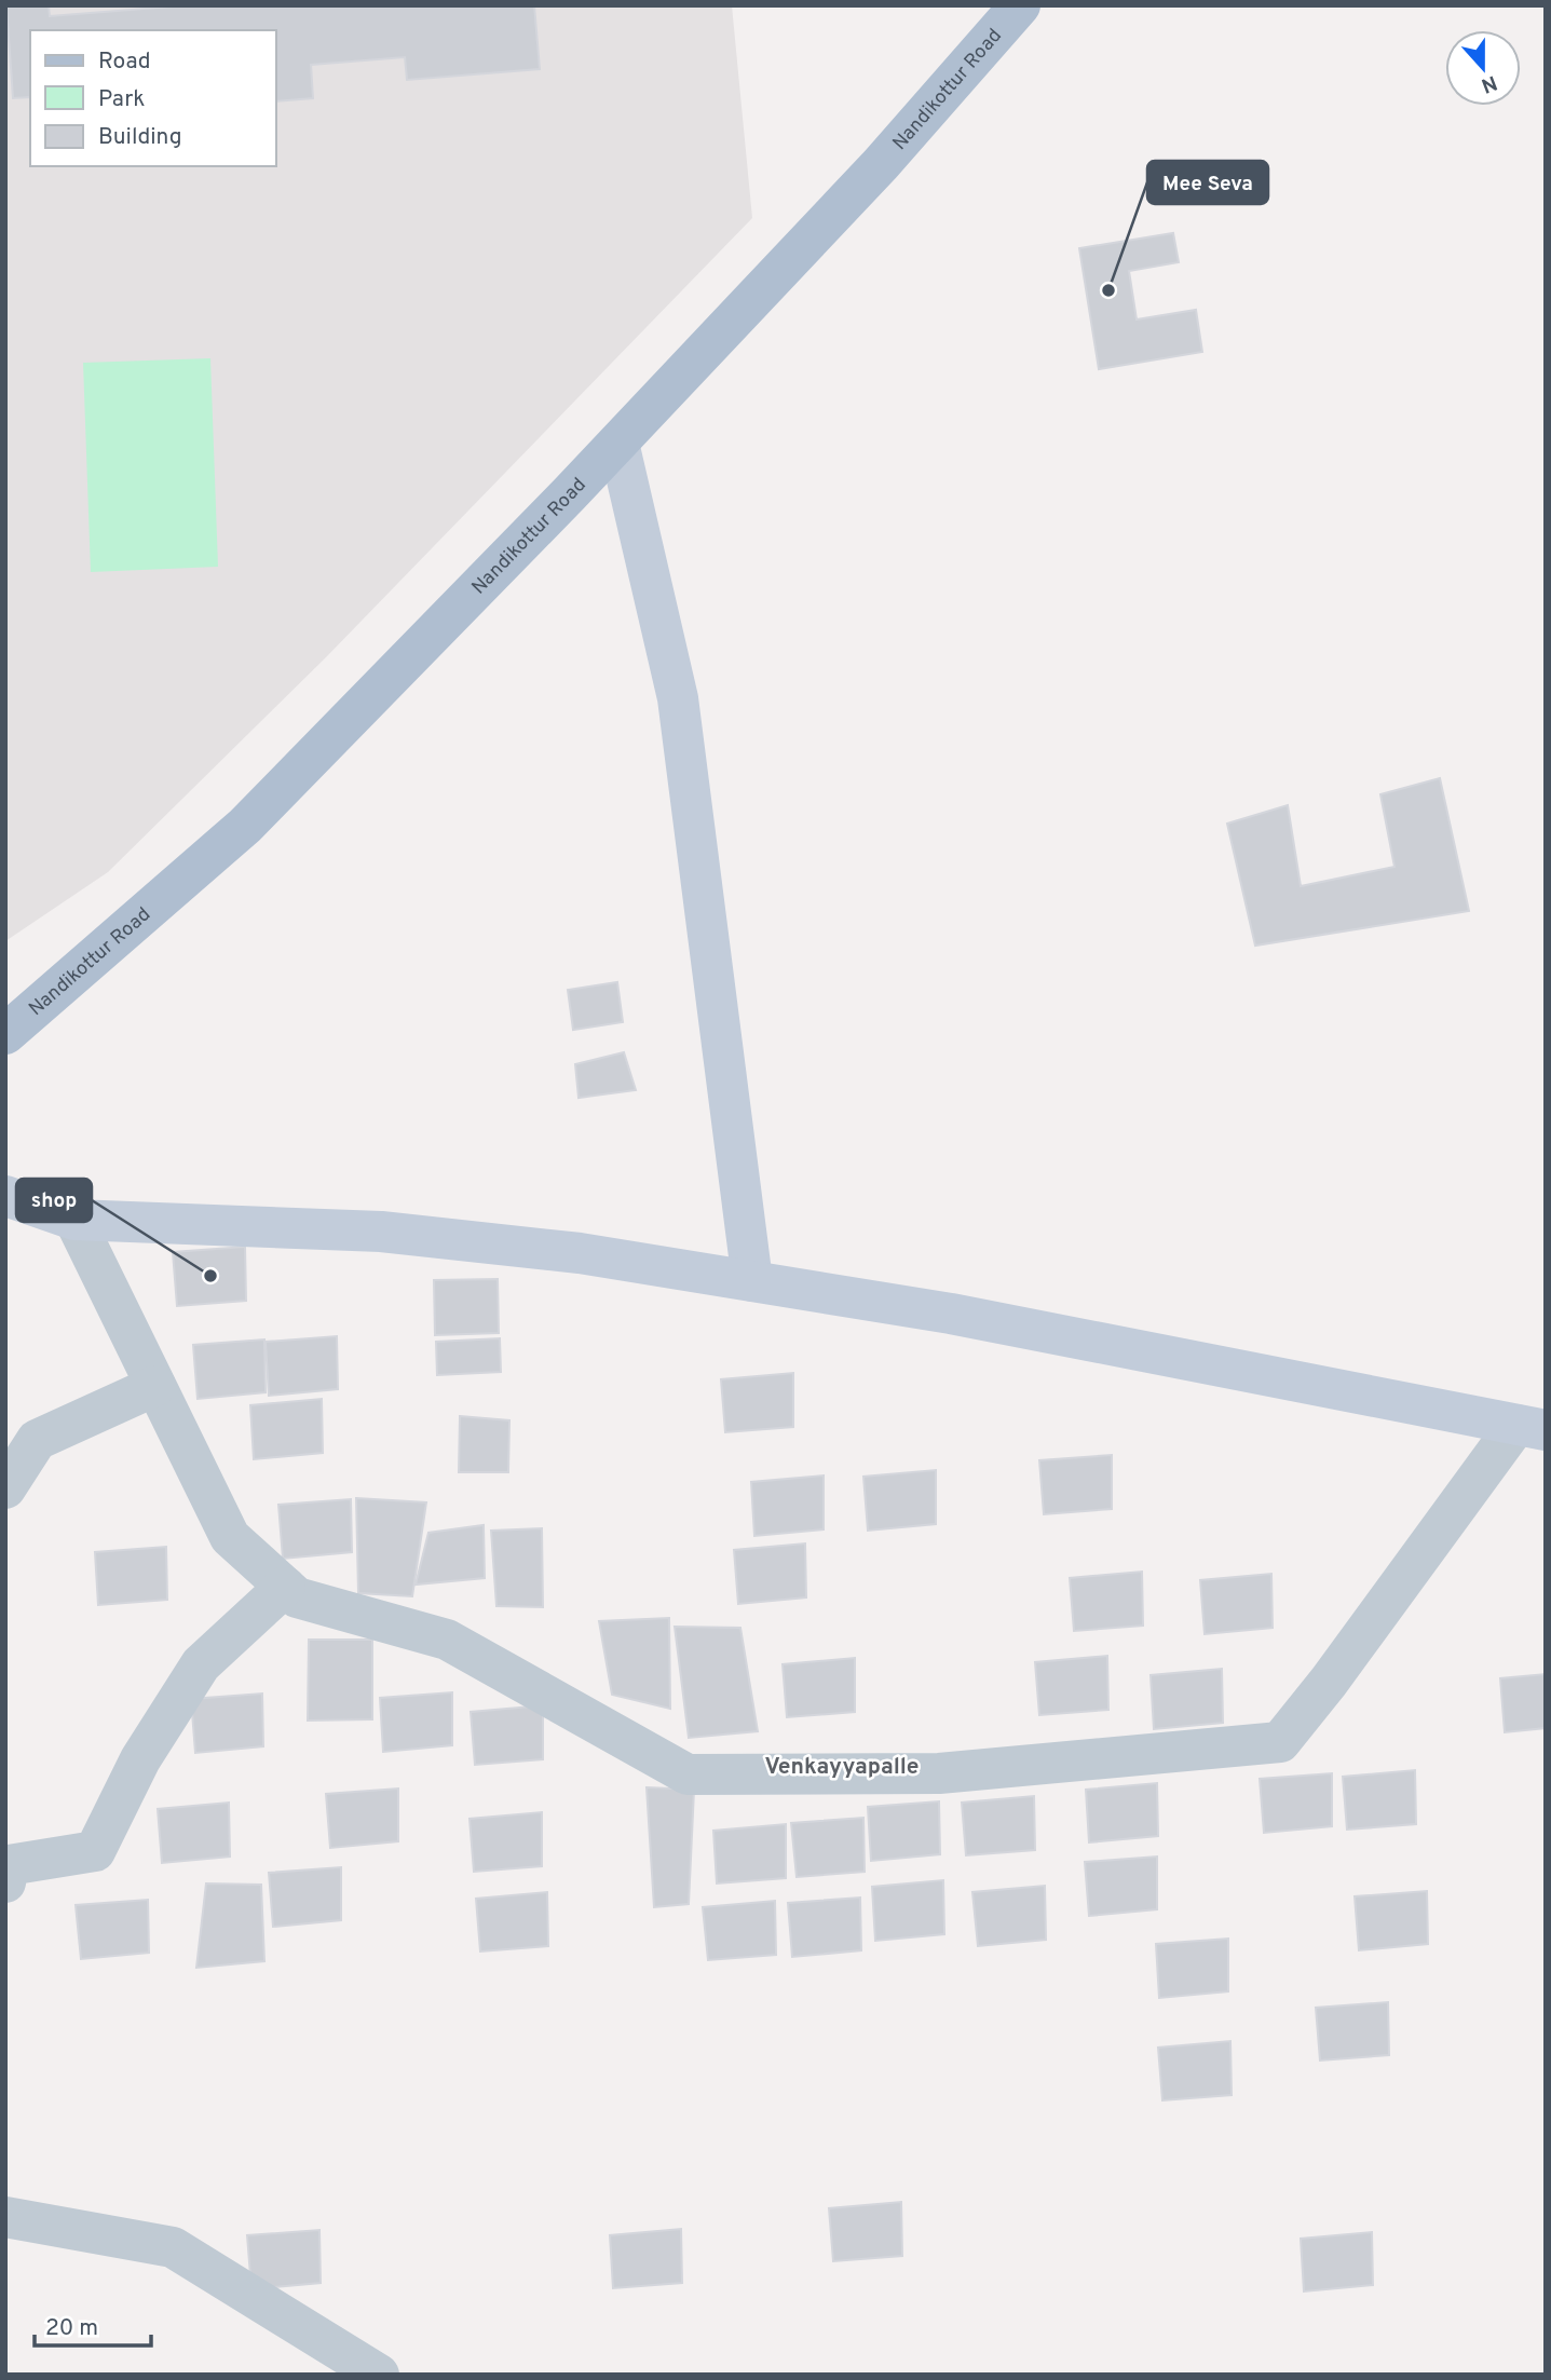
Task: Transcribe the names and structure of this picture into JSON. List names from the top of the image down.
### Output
{
  "streets": {
    "main road": ["Nandikottur Road"]
  },
  "districts": ["Venkayyapalle"],
  "places": ["Mee Seva", "shop"],
  "legend": ["Road", "Park", "Building"],
  "scale_bar": "20 m",
  "north": "bottom"
}
